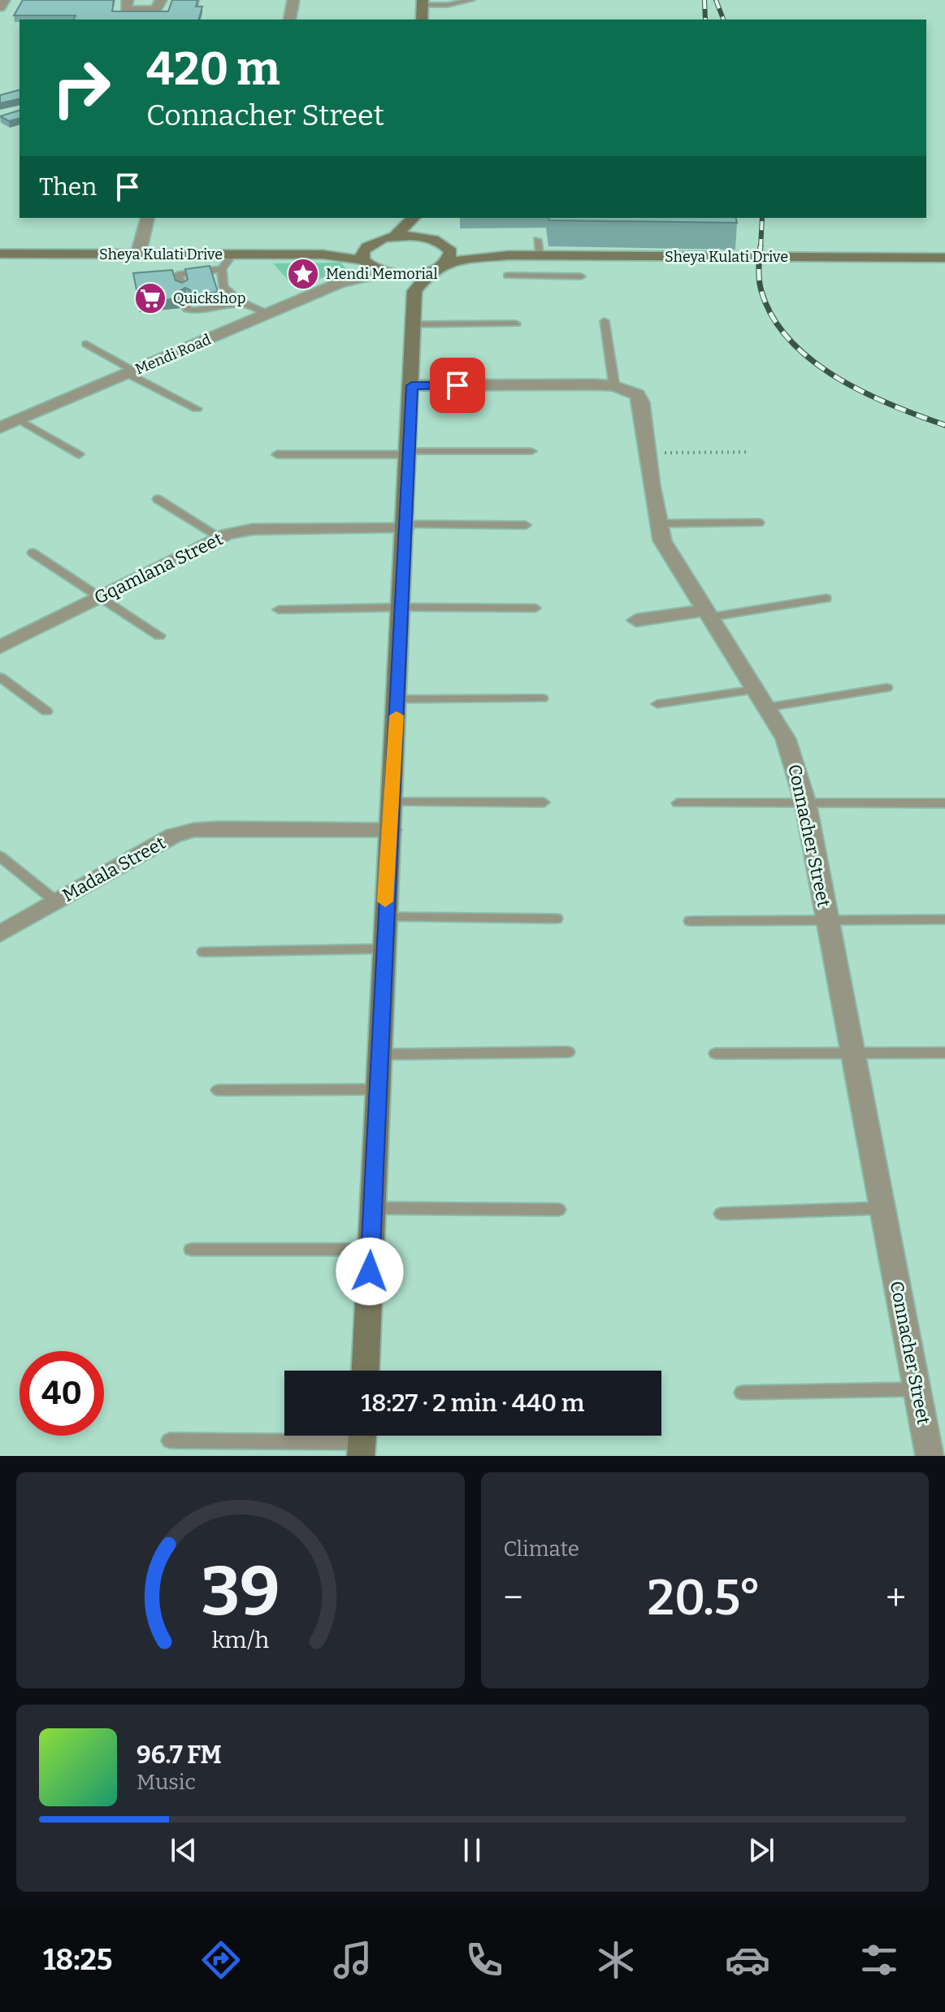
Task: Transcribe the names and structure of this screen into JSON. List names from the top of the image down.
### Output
{
  "streets": {
    "street": [
      "Sheya Kulati Drive",
      "Mendi Road",
      "Gqamlana Street",
      "Connacher Street",
      "Madala Street"
    ]
  },
  "crossings": [
    ["Sheya Kulati Drive", "Mendi Road"]
  ],
  "places": {
    "place": ["Mendi Memorial"],
    "supermarket": ["Quickshop"]
  },
  "page": {
    "turn": ["420 m", "Connacher Street"],
    "then": "Then",
    "limit": "40",
    "trip": "18:27 · 2 min · 440 m",
    "tile": "Climate",
    "heat": ["−", "20.5°", "+"],
    "song": ["96.7 FM", "Music"],
    "tabs": "18:25",
    "gauge": ["39", "km/h"]
  }
}
